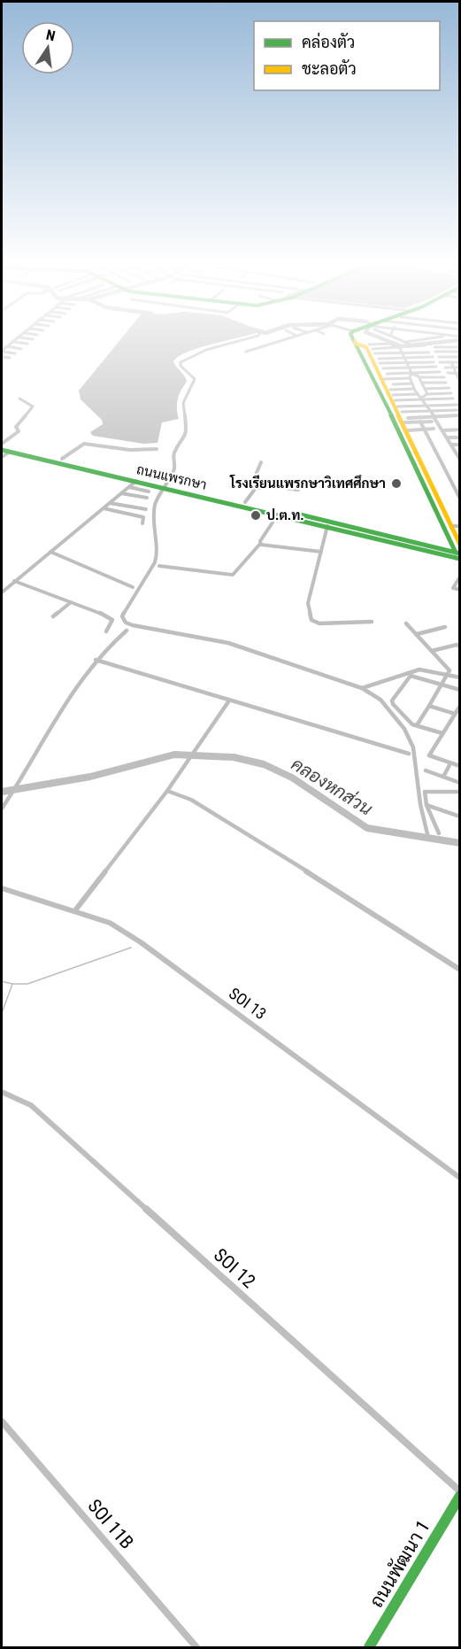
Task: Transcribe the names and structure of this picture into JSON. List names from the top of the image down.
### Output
{
  "streets": {
    "street": [
      "ถนนแพรกษา",
      "SOI 13",
      "SOI 12",
      "SOI 11B",
      "ถนนพัฒนา 1"
    ]
  },
  "water": ["คลองหกส่วน"],
  "places": ["โรงเรียนแพรกษาวิเทศศึกษา", "ป.ต.ท."],
  "legend": ["คล่องตัว", "ชะลอตัว"],
  "north": "top"
}
